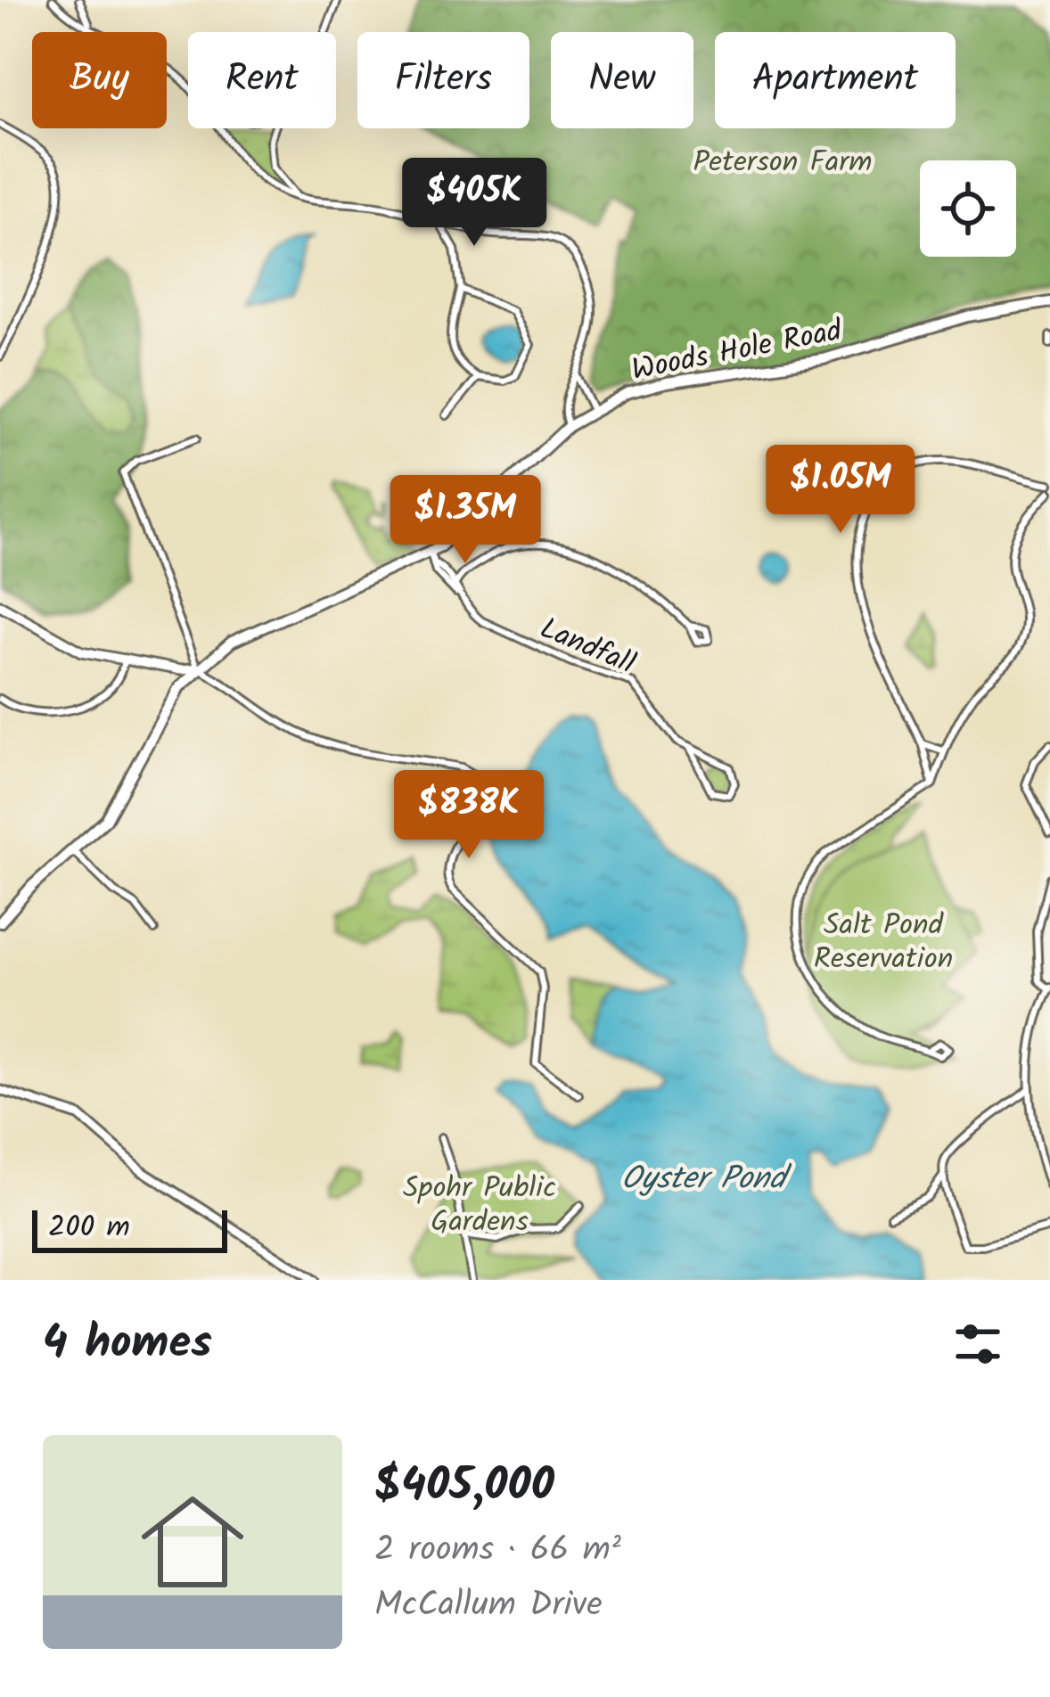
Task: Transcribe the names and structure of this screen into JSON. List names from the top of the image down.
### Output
{
  "streets": {
    "highway": ["Woods Hole Road"],
    "street": ["Landfall"]
  },
  "crossings": [
    ["Woods Hole Road", "Landfall"]
  ],
  "water": ["Oyster Pond"],
  "parks": ["Peterson Farm", "Salt Pond Reservation", "Spohr Public Gardens"],
  "scale_bar": "200 m",
  "page": {
    "chip": [
      "Buy",
      "Rent",
      "Filters",
      "New",
      "Apartment"
    ],
    "price": [
      "$405K",
      "$1.05M",
      "$1.35M",
      "$838K"
    ],
    "scale": "200 m",
    "heading": "4 homes",
    "list": [
      {
        "name": "$405,000",
        "note": "2 rooms · 66 m² · McCallum Drive"
      }
    ]
  }
}
